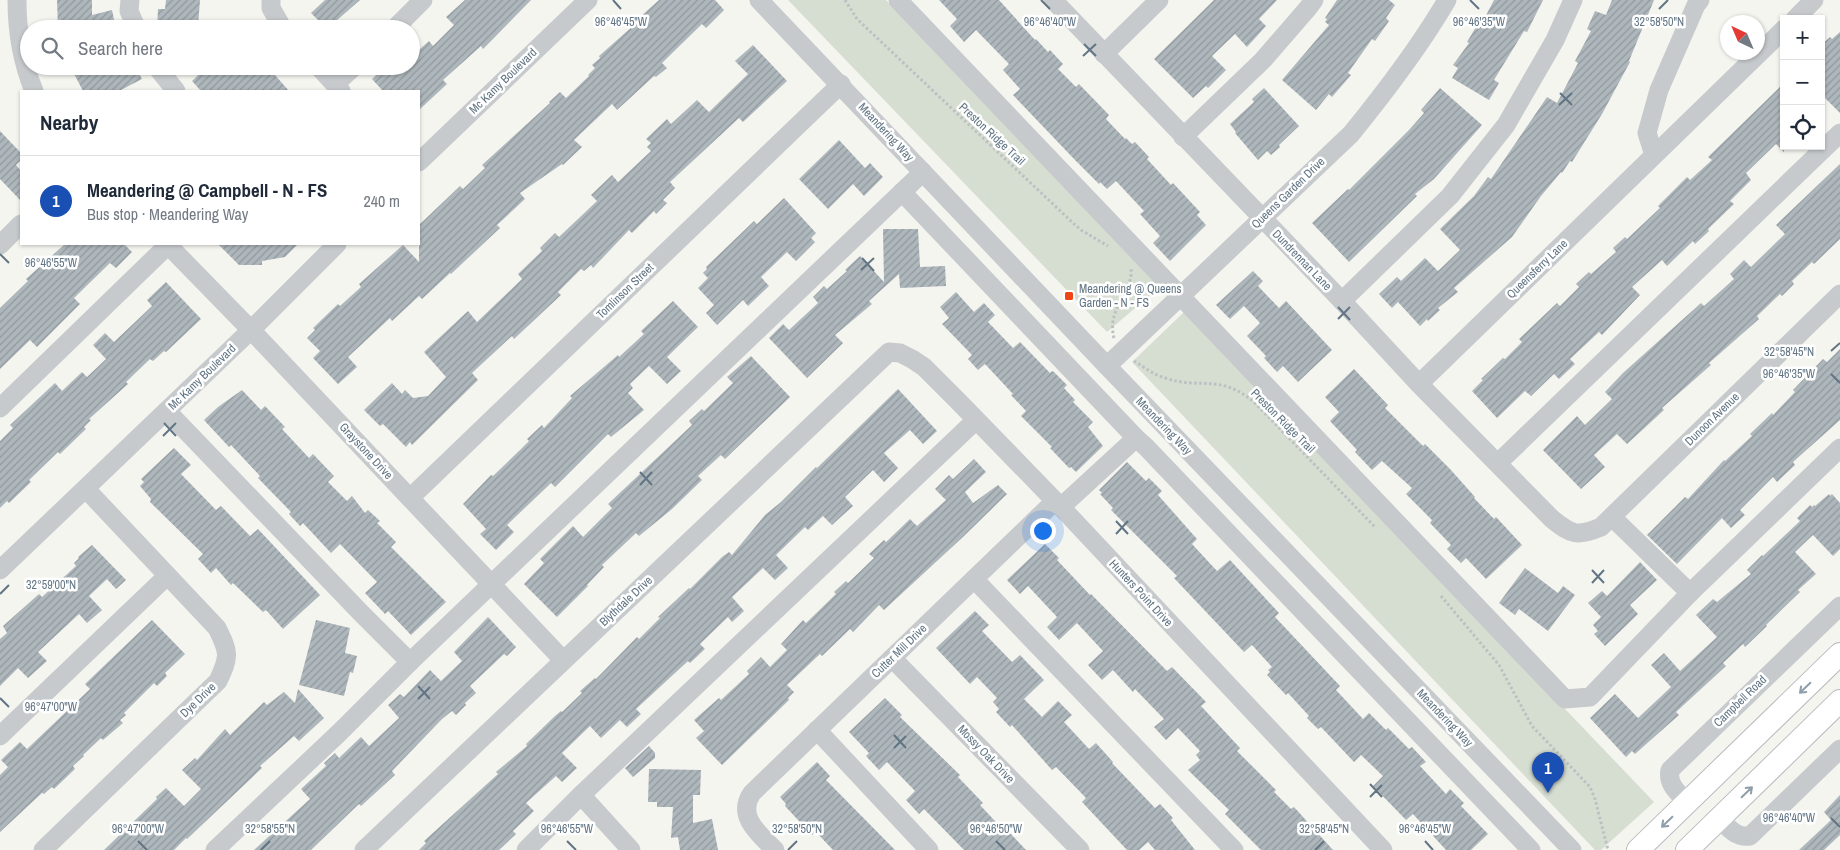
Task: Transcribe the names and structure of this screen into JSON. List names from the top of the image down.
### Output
{
  "streets": {
    "street": [
      "Mc Kamy Boulevard",
      "Meandering Way",
      "Queens Garden Drive",
      "Dundrennan Lane",
      "Queensferry Lane",
      "Tomlinson Street",
      "Dunoon Avenue",
      "Graystone Drive",
      "Hunters Point Drive",
      "Blythdale Drive",
      "Cutter Mill Drive",
      "Dye Drive",
      "Campbell Road",
      "Mossy Oak Drive"
    ],
    "path": ["Preston Ridge Trail"]
  },
  "crossings": [
    ["Mc Kamy Boulevard", "Graystone Drive"],
    ["Mc Kamy Boulevard", "Dye Drive"],
    ["Meandering Way", "Queens Garden Drive"],
    ["Meandering Way", "Tomlinson Street"],
    ["Preston Ridge Trail", "Queens Garden Drive"],
    ["Queens Garden Drive", "Dundrennan Lane"],
    ["Dundrennan Lane", "Queensferry Lane"],
    ["Dundrennan Lane", "Dunoon Avenue"],
    ["Tomlinson Street", "Graystone Drive"],
    ["Graystone Drive", "Blythdale Drive"],
    ["Hunters Point Drive", "Blythdale Drive"],
    ["Hunters Point Drive", "Cutter Mill Drive"],
    ["Cutter Mill Drive", "Mossy Oak Drive"]
  ],
  "places": {
    "transit": ["Meandering @ Queens Garden - N - FS"]
  },
  "north": "top left",
  "page": {
    "map_buttons": ["+", "−"],
    "search": "Search here",
    "heading": "Nearby",
    "list": [
      {
        "mark": "1",
        "name": "Meandering @ Campbell - N - FS",
        "note": "Bus stop · Meandering Way",
        "value": "240 m"
      }
    ],
    "pins": "1"
  },
  "coordinates": [
    "32°58'50\"N",
    "96°46'35\"W",
    "96°46'45\"W",
    "96°46'40\"W",
    "96°46'55\"W",
    "32°58'45\"N",
    "32°59'00\"N",
    "96°47'00\"W",
    "96°46'50\"W",
    "32°58'55\"N"
  ]
}
